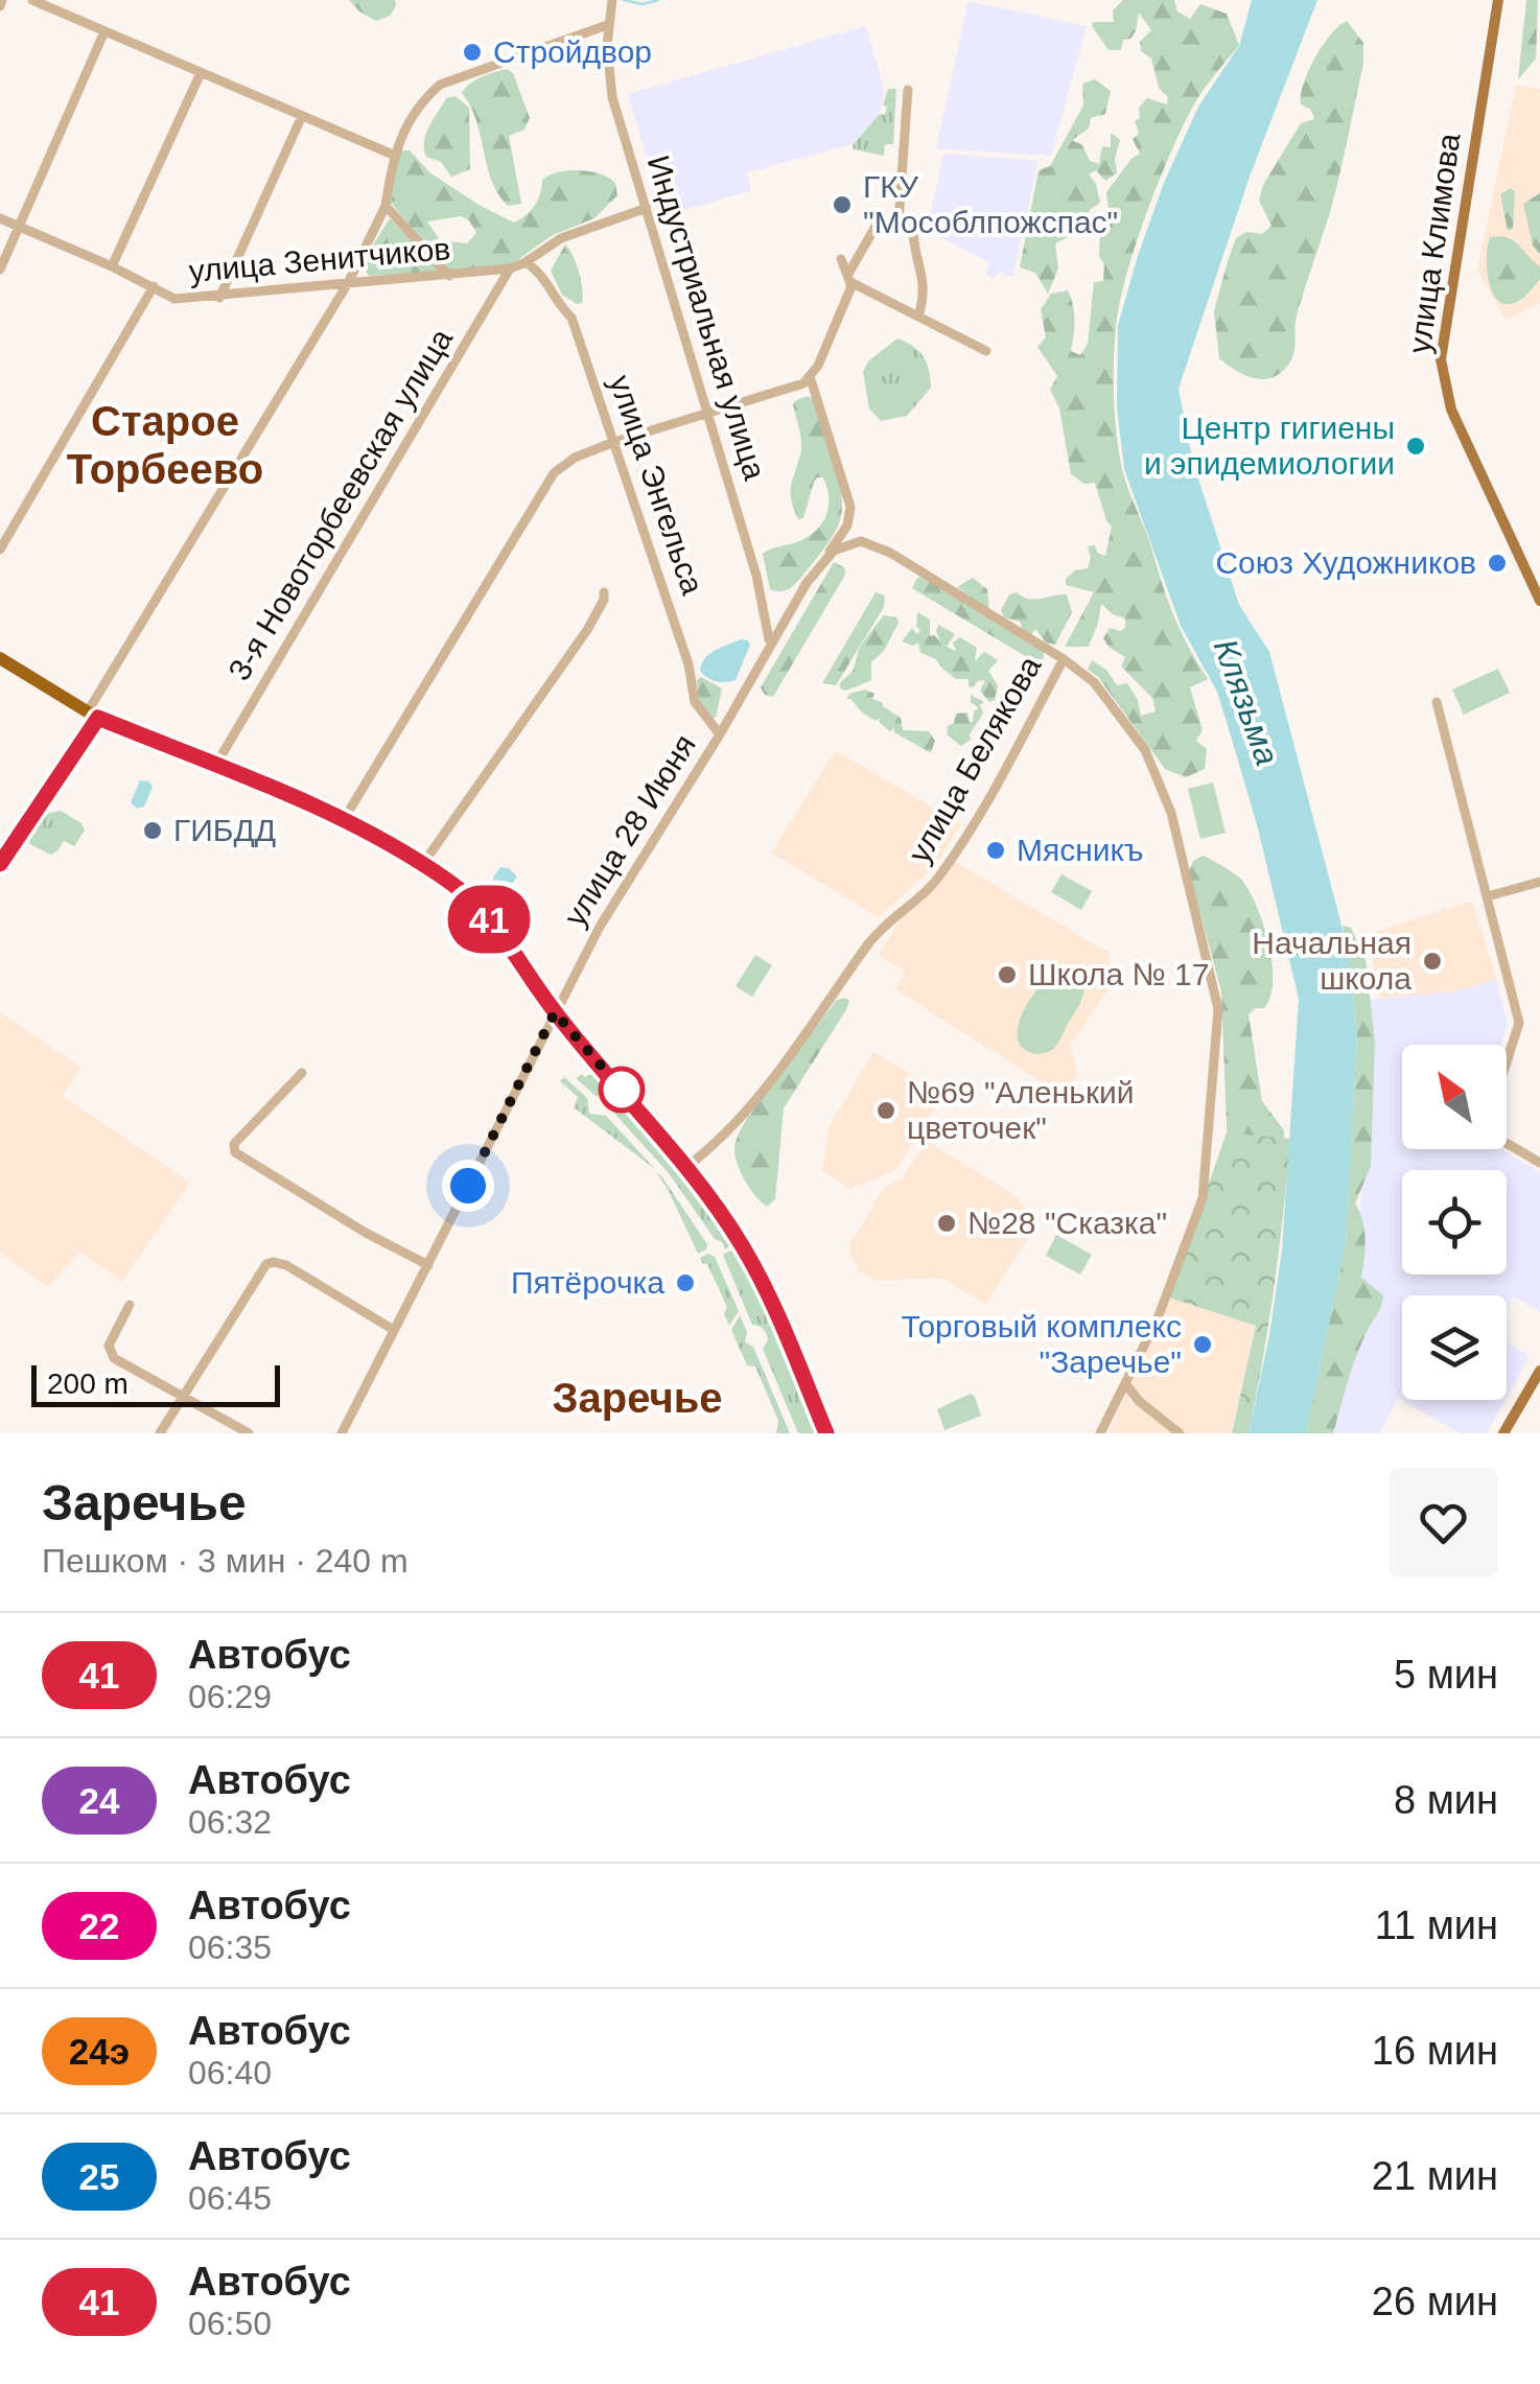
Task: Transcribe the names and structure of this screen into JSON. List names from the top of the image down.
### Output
{
  "streets": {
    "main road": ["улица Климова"],
    "street": [
      "улица Зенитчиков",
      "Индустриальная улица",
      "улица Энгельса",
      "3-я Новоторбеевская улица",
      "улица Белякова",
      "улица 28 Июня"
    ]
  },
  "crossings": [
    ["улица Зенитчиков", "Индустриальная улица"],
    ["улица Зенитчиков", "улица Энгельса"],
    ["улица Зенитчиков", "3-я Новоторбеевская улица"],
    ["Индустриальная улица", "улица 28 Июня"],
    ["улица Энгельса", "улица 28 Июня"]
  ],
  "districts": ["Старое Торбеево", "Заречье"],
  "water": ["Клязьма"],
  "places": [
    "Стройдвор",
    "ГКУ \"Мособлпожспас\"",
    "Центр гигиены и эпидемиологии",
    "Союз Художников",
    "ГИБДД",
    "Мясникъ",
    "Начальная школа",
    "Школа № 17",
    "№69 \"Аленький цветочек\"",
    "№28 \"Сказка\"",
    "Пятёрочка",
    "Торговый комплекс \"Заречье\""
  ],
  "lines": ["bus line 41"],
  "scale_bar": "200 m",
  "north": "top left",
  "page": {
    "on_map": "41",
    "scale": "200 m",
    "heading": ["Заречье", "Пешком · 3 мин · 240 m"],
    "list": [
      {
        "mark": "41",
        "name": "Автобус",
        "note": "06:29",
        "value": "5 мин"
      },
      {
        "mark": "24",
        "name": "Автобус",
        "note": "06:32",
        "value": "8 мин"
      },
      {
        "mark": "22",
        "name": "Автобус",
        "note": "06:35",
        "value": "11 мин"
      },
      {
        "mark": "24э",
        "name": "Автобус",
        "note": "06:40",
        "value": "16 мин"
      },
      {
        "mark": "25",
        "name": "Автобус",
        "note": "06:45",
        "value": "21 мин"
      },
      {
        "mark": "41",
        "name": "Автобус",
        "note": "06:50",
        "value": "26 мин"
      }
    ]
  }
}
